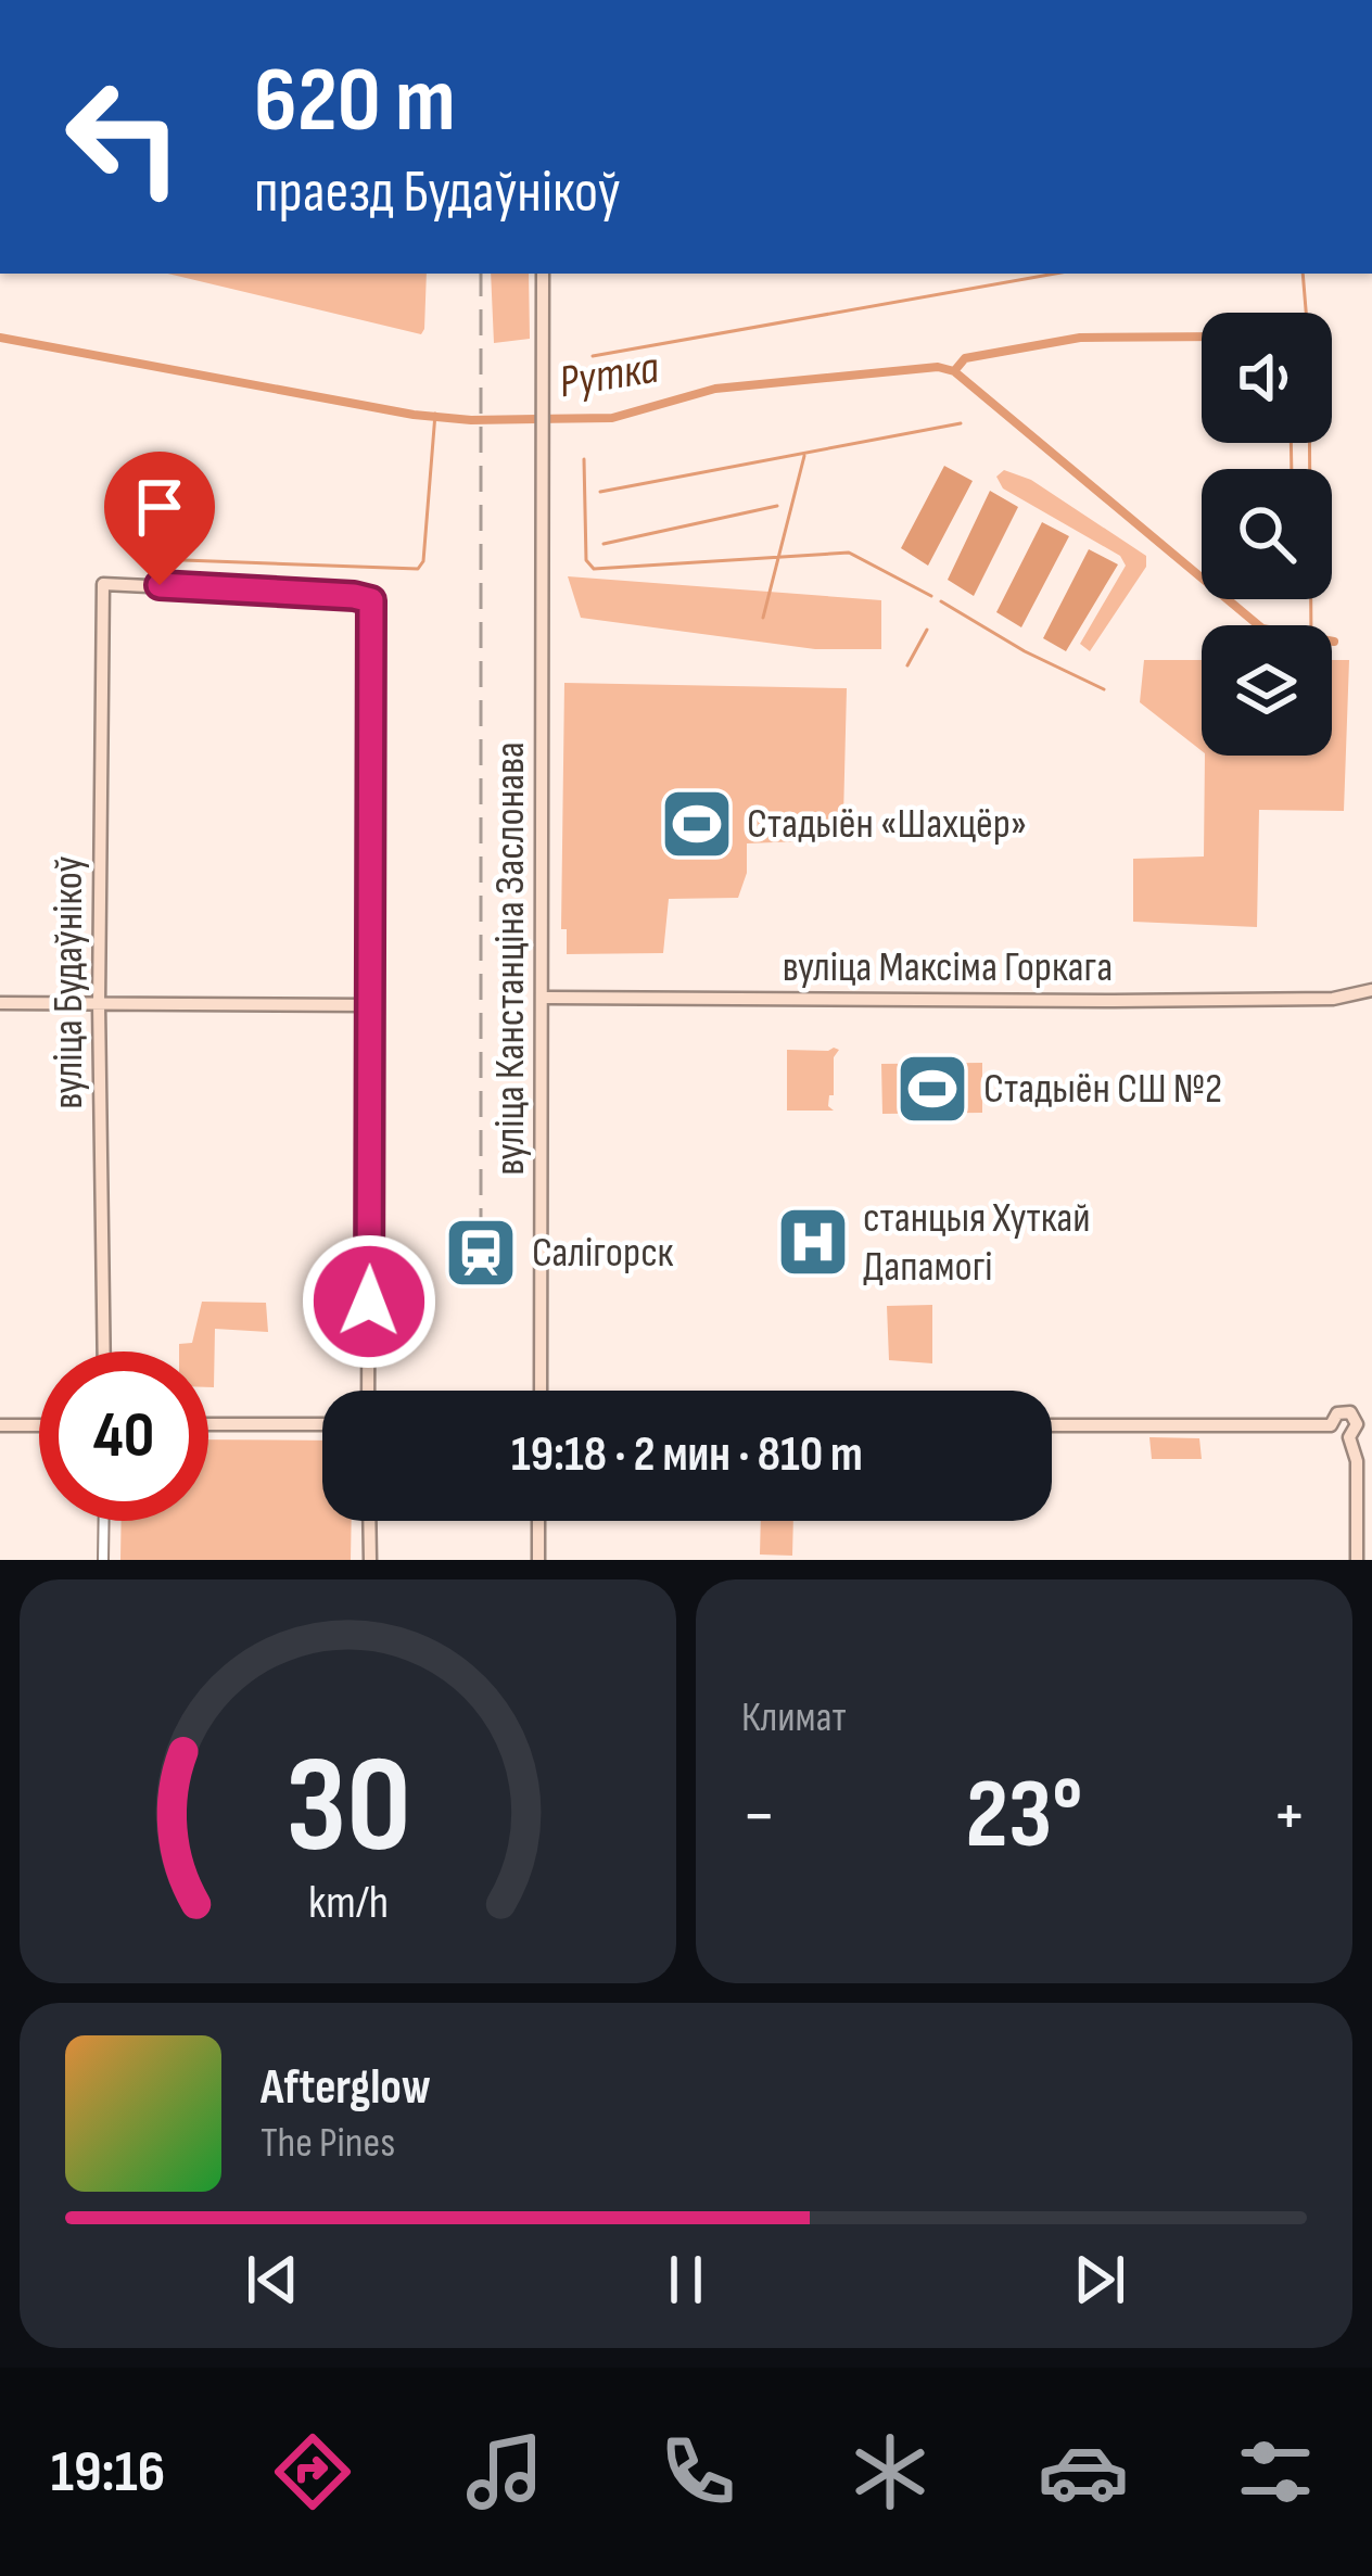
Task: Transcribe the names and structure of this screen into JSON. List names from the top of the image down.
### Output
{
  "streets": {
    "main road": ["вуліца Канстанціна Заслонава", "вуліца Максіма Горкага", "вуліца Будаўнікоў"]
  },
  "crossings": [
    ["вуліца Канстанціна Заслонава", "вуліца Максіма Горкага"]
  ],
  "water": ["Рутка"],
  "places": {
    "sports": ["Стадыён «Шахцёр»", "Стадыён СШ №2"],
    "hospital": ["станцыя Хуткай Дапамогі"],
    "station": ["Салігорск"]
  },
  "page": {
    "turn": ["620 m", "праезд Будаўнікоў"],
    "limit": "40",
    "trip": "19:18 · 2 мин · 810 m",
    "tile": "Климат",
    "heat": ["−", "23°", "+"],
    "song": ["Afterglow", "The Pines"],
    "tabs": "19:16",
    "gauge": ["30", "km/h"]
  }
}
